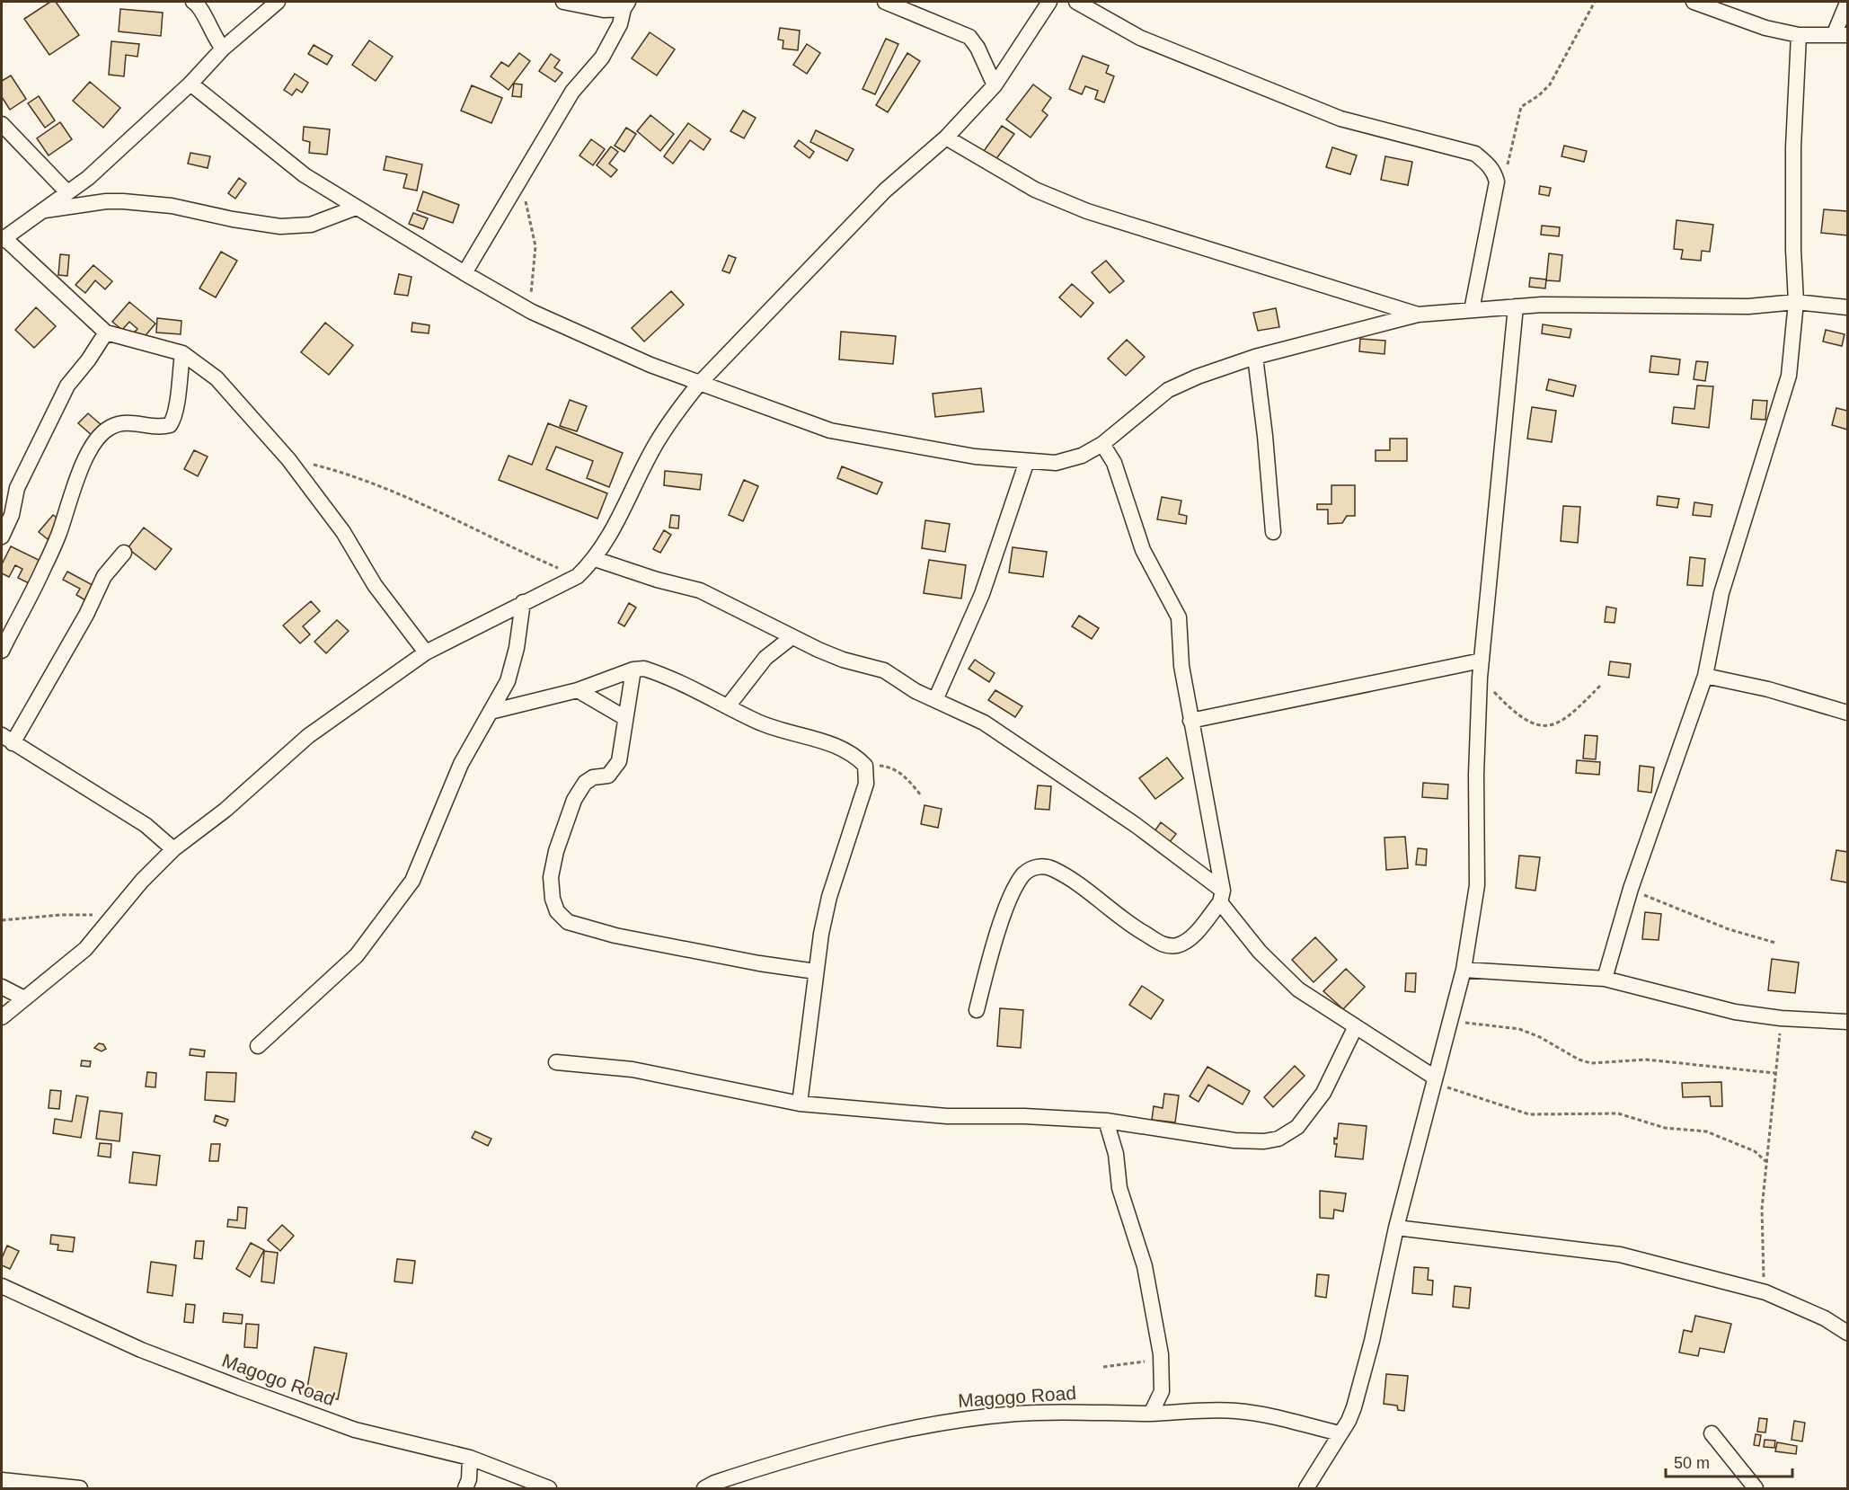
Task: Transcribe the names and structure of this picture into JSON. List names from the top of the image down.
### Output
{
  "streets": {
    "street": ["Magogo Road"]
  },
  "scale_bar": "50 m"
}
